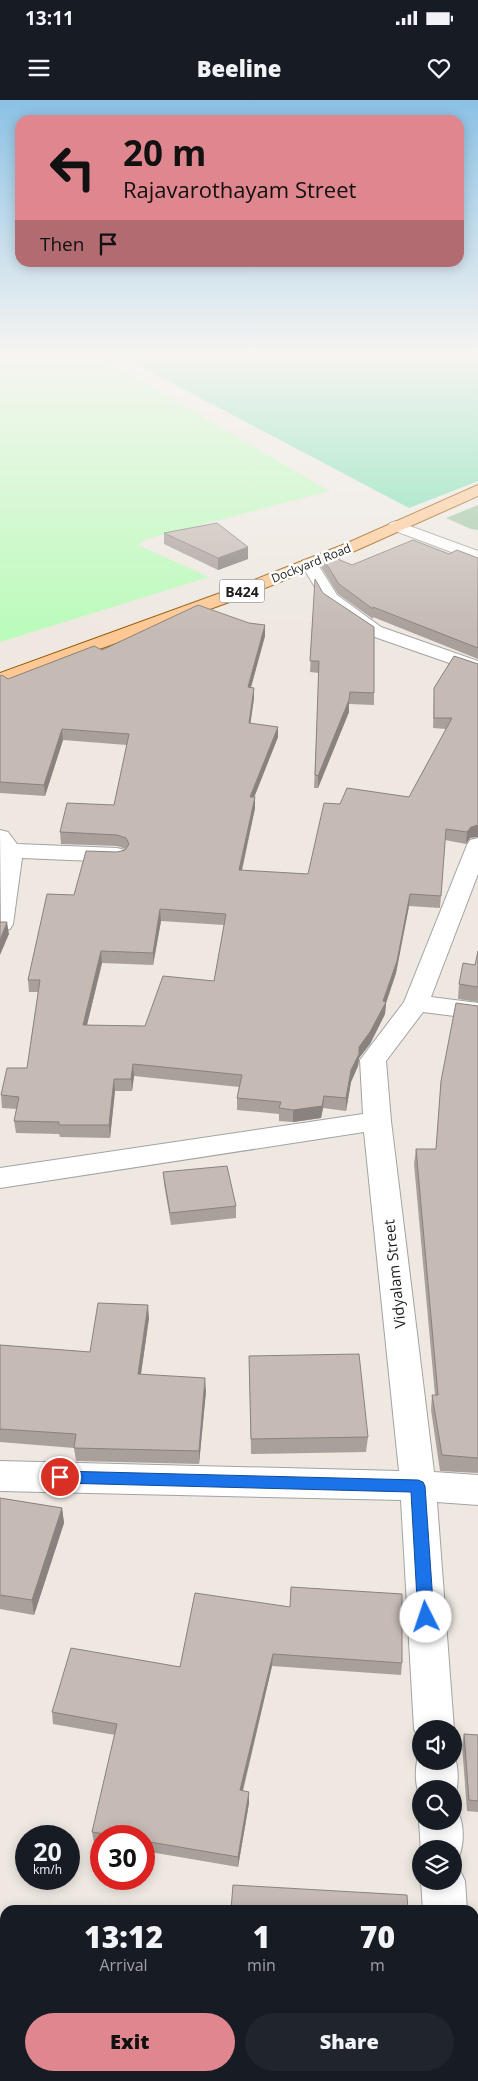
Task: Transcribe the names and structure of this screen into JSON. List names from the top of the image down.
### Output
{
  "streets": {
    "main road": ["Dockyard Road", "B424"],
    "street": ["Vidyalam Street"]
  },
  "page": {
    "status": "13:11",
    "header": "Beeline",
    "turn": ["20 m", "Rajavarothayam Street"],
    "then": "Then",
    "speed": "20 km/h",
    "limit": "30",
    "eta": [
      "13:12",
      "Arrival",
      "1",
      "min",
      "70",
      "m"
    ],
    "buttons": ["Exit", "Share"]
  }
}
